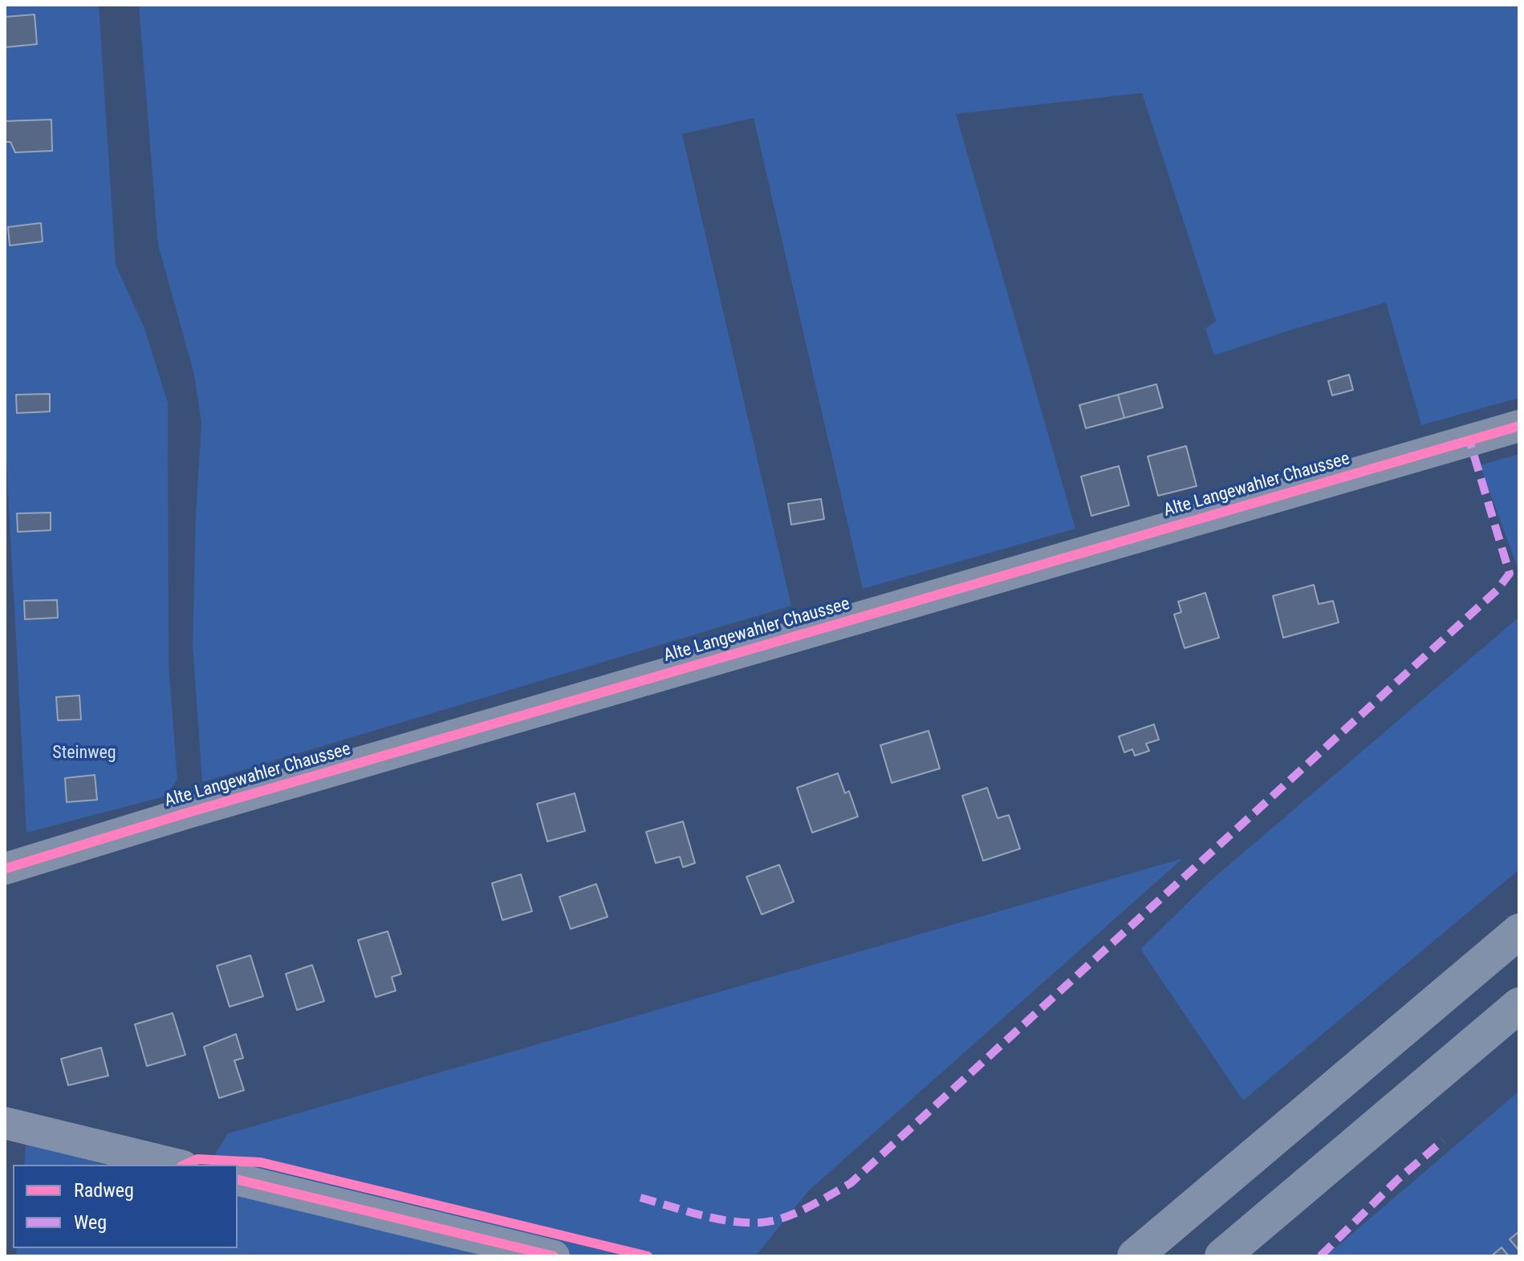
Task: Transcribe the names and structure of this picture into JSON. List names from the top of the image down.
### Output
{
  "streets": {
    "street": ["Alte Langewahler Chaussee"]
  },
  "parks": ["Steinweg"],
  "legend": ["Radweg", "Weg"]
}
